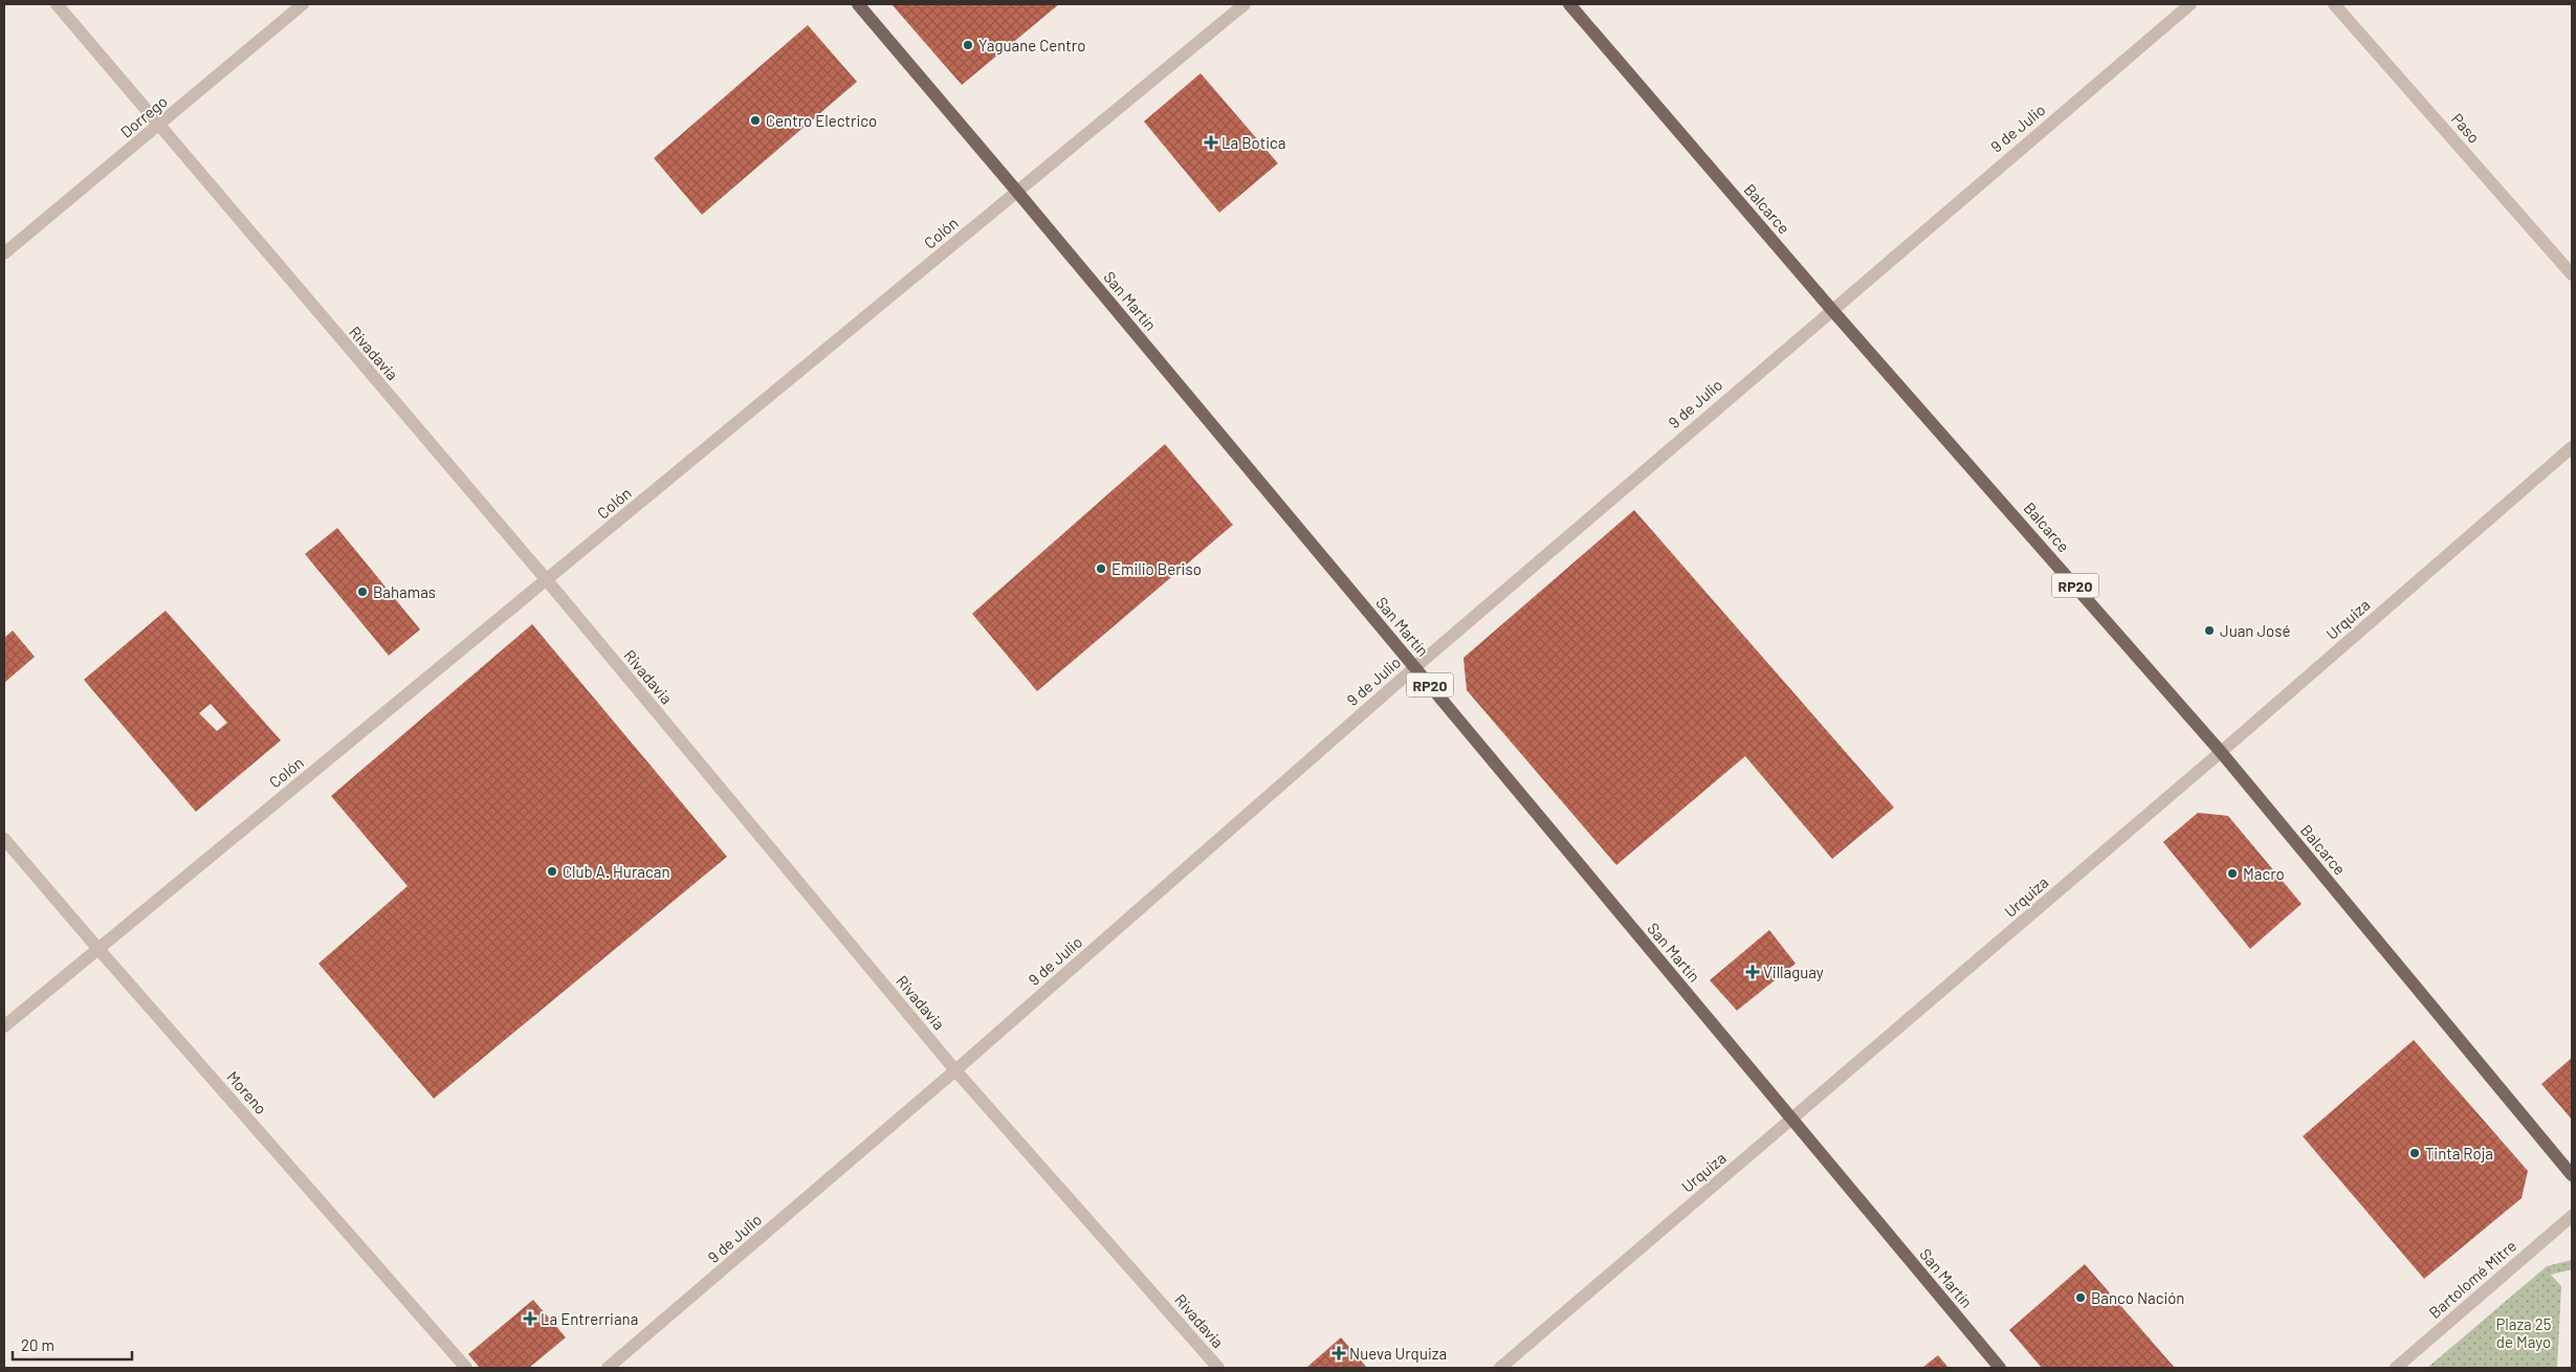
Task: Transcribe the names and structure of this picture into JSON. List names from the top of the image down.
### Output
{
  "streets": {
    "main road": ["Balcarce", "San Martín", "RP20"],
    "street": [
      "Dorrego",
      "9 de Julio",
      "Paso",
      "Colón",
      "Rivadavia",
      "Urquiza",
      "Moreno",
      "Bartolomé Mitre"
    ]
  },
  "crossings": [
    ["Dorrego", "Rivadavia"],
    ["9 de Julio", "Balcarce"],
    ["9 de Julio", "San Martín"],
    ["9 de Julio", "Rivadavia"],
    ["Balcarce", "Urquiza"],
    ["Colón", "San Martín"],
    ["Colón", "Rivadavia"],
    ["Colón", "Moreno"],
    ["San Martín", "Urquiza"]
  ],
  "parks": ["Plaza 25 de Mayo"],
  "places": {
    "other": [
      "Yaguane Centro",
      "Centro Electrico",
      "Emilio Beriso",
      "Bahamas",
      "Juan José",
      "Club A. Huracan",
      "Macro",
      "Tinta Roja",
      "Banco Nación"
    ],
    "health": [
      "La Botica",
      "Villaguay",
      "La Entrerriana",
      "Nueva Urquiza"
    ]
  },
  "scale_bar": "20 m"
}
